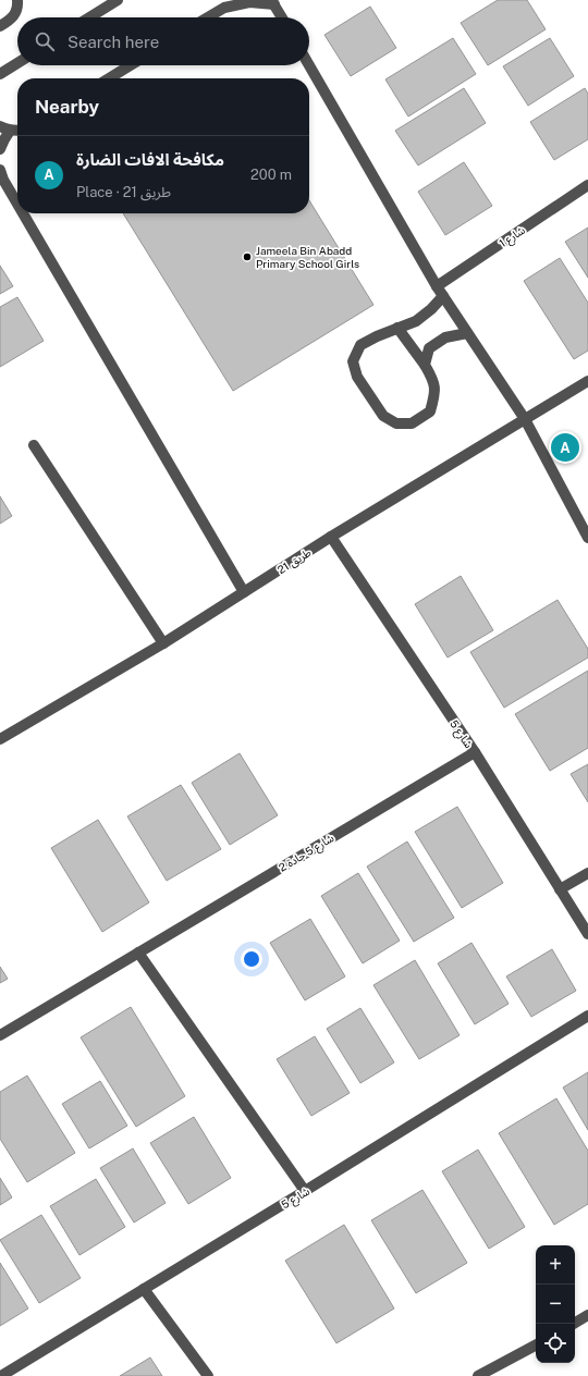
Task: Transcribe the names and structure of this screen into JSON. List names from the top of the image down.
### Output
{
  "streets": {
    "street": [
      "شارع 1",
      "طريق 21",
      "شارع 5",
      "شارع 5 جادة 2"
    ]
  },
  "crossings": [
    ["طريق 21", "شارع 5"],
    ["شارع 5", "شارع 5 جادة 2"]
  ],
  "places": ["Jameela Bin Abadd Primary School Girls"],
  "page": {
    "search": "Search here",
    "heading": "Nearby",
    "list": [
      {
        "mark": "A",
        "name": "مكافحة الافات الضارة",
        "note": "Place · طريق 21",
        "value": "200 m"
      }
    ],
    "pins": "A",
    "map_buttons": ["+", "−"]
  }
}
